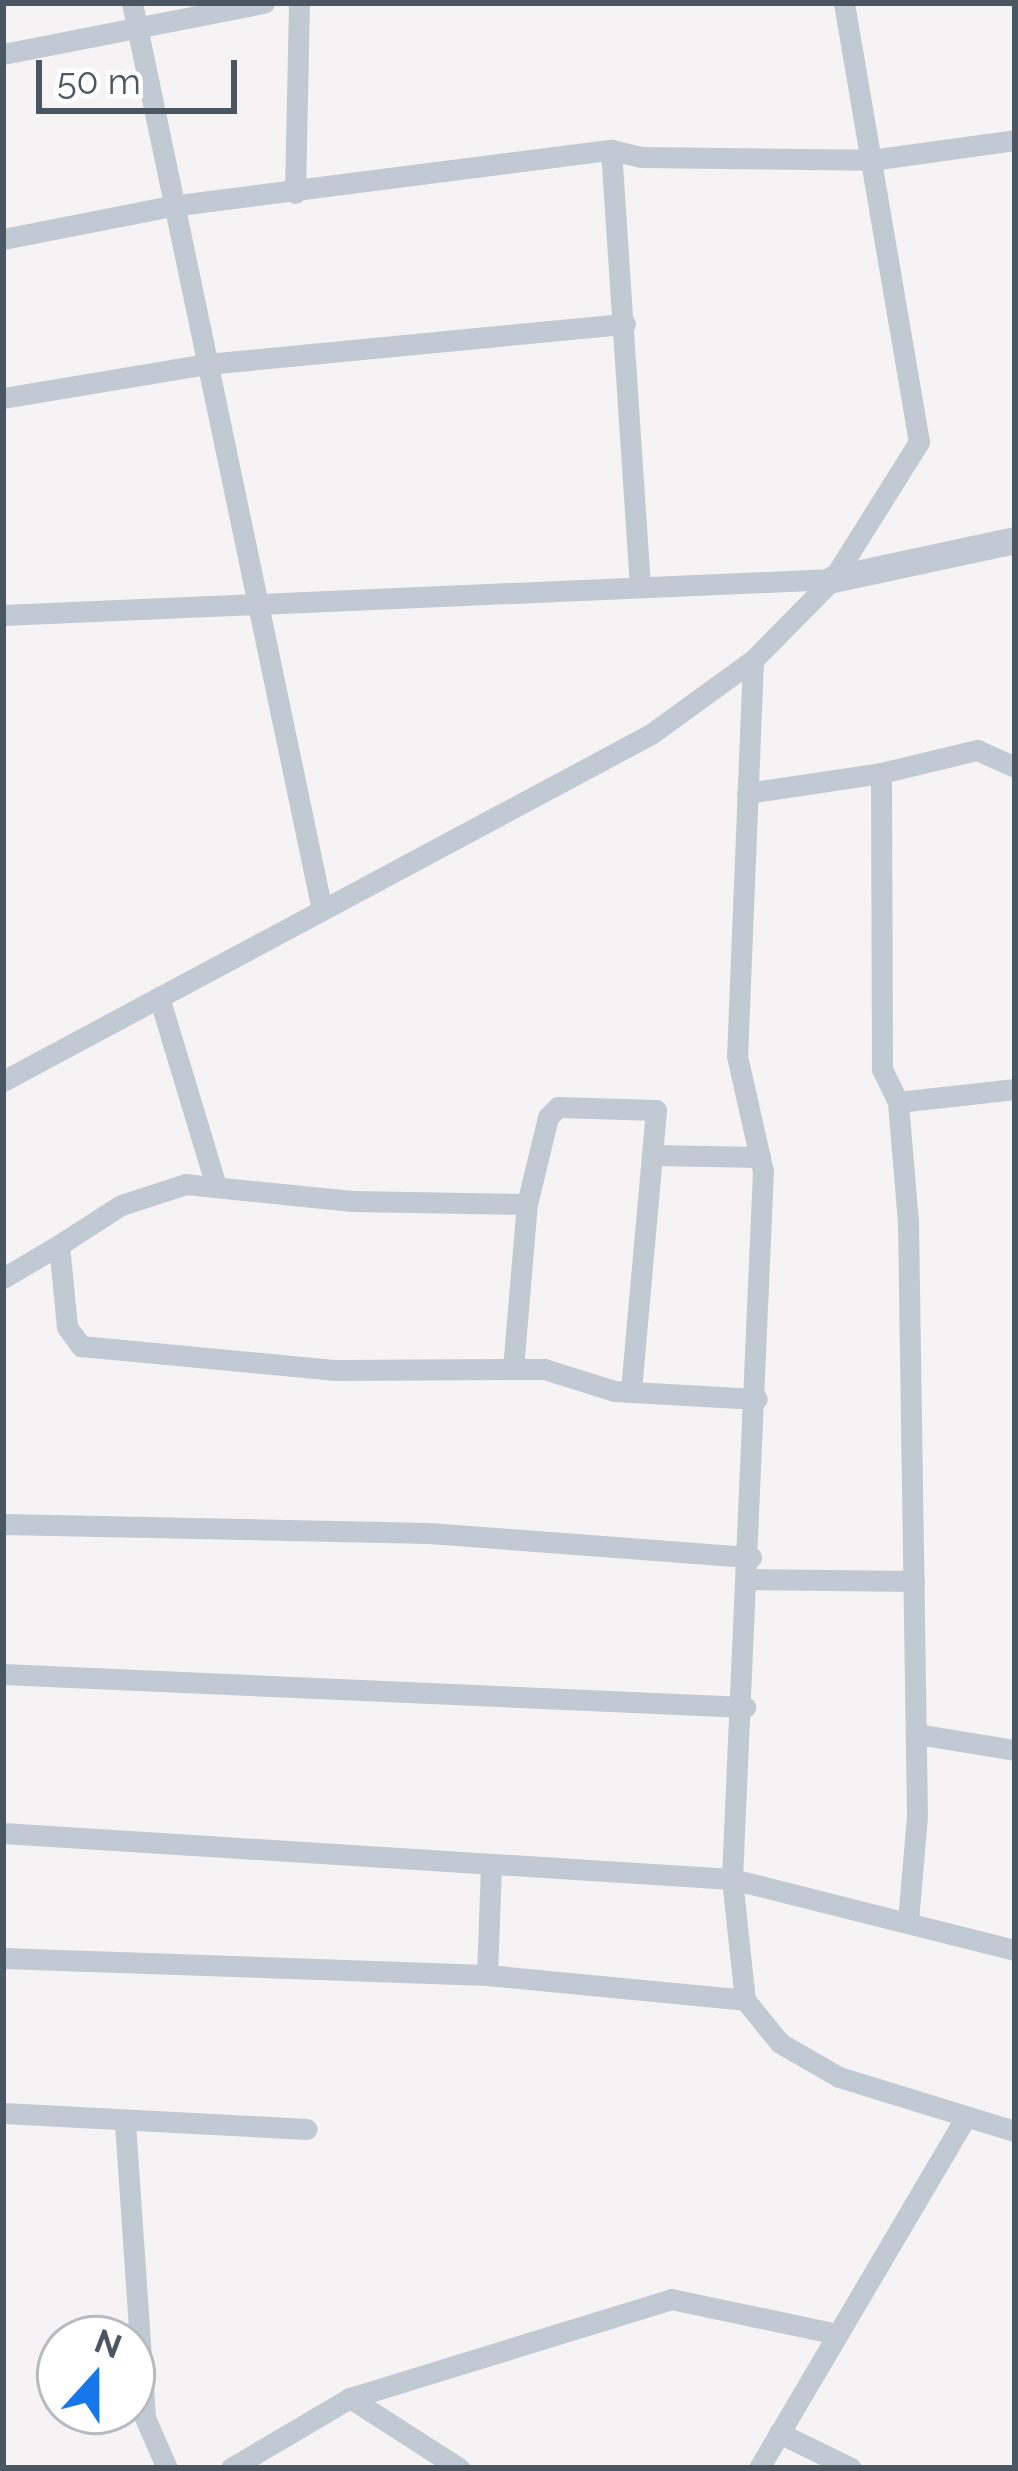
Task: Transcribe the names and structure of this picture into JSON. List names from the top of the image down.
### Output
{
  "scale_bar": "50 m",
  "north": "top"
}
